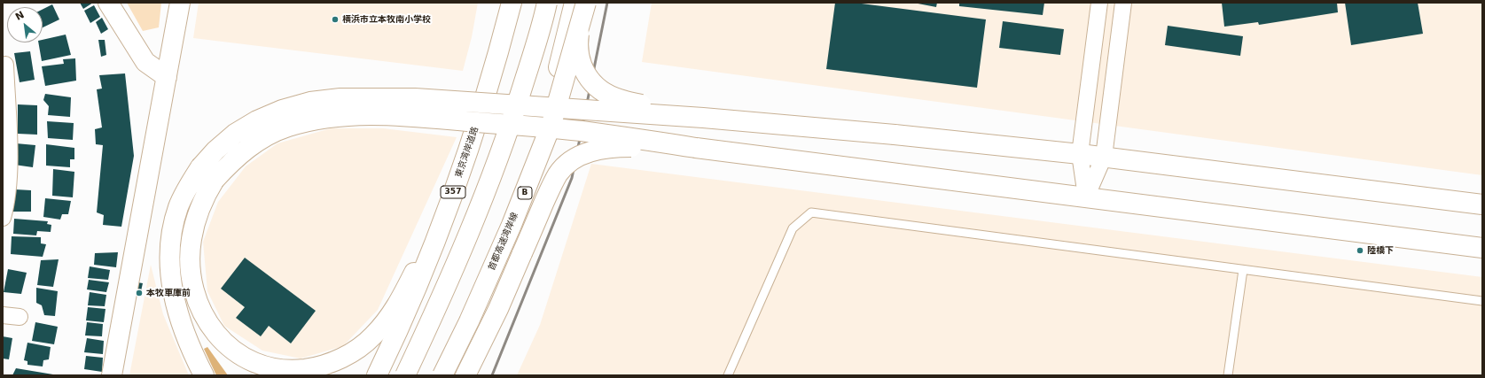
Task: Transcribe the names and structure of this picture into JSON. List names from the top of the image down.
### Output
{
  "streets": {
    "main road": [
      "東京湾岸道路",
      "357",
      "B",
      "首都高速湾岸線"
    ]
  },
  "places": ["横浜市立本牧南小学校", "陸橋下", "本牧車庫前"],
  "north": "top left"
}
